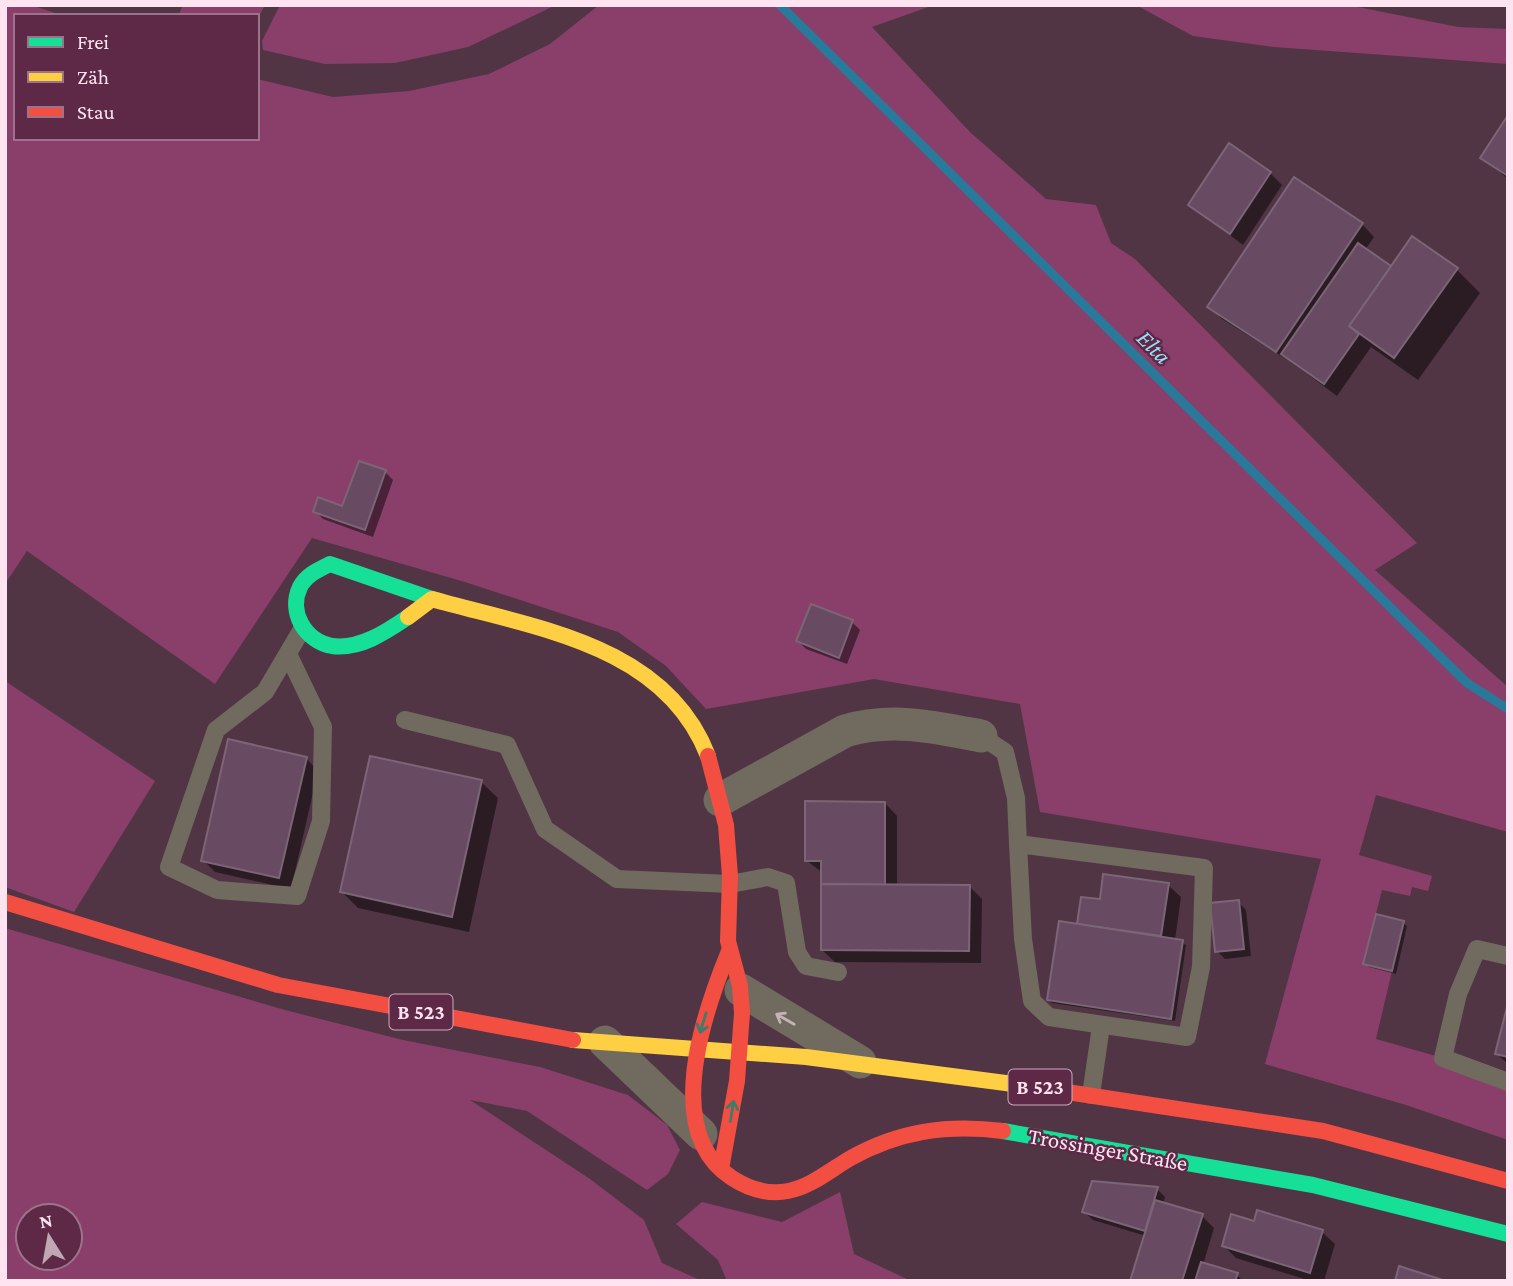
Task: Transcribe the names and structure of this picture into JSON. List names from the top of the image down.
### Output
{
  "streets": {
    "street": ["B 523", "Trossinger Straße"]
  },
  "crossings": [
    ["B 523", "Trossinger Straße"]
  ],
  "water": ["Elta"],
  "legend": ["Frei", "Zäh", "Stau"],
  "north": "top"
}
